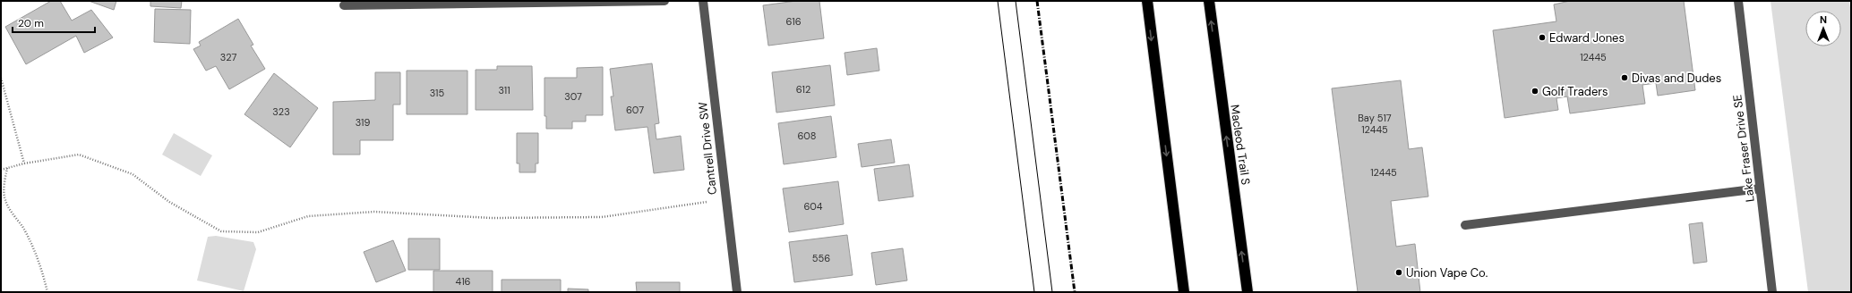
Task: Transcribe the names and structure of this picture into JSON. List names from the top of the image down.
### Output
{
  "streets": {
    "highway": ["Macleod Trail S"],
    "street": ["Cantrell Drive SW", "Lake Fraser Drive SE"]
  },
  "places": [
    "Edward Jones",
    "Divas and Dudes",
    "Golf Traders",
    "Union Vape Co."
  ],
  "house_numbers": [
    "616",
    "327",
    "12445",
    "612",
    "311",
    "315",
    "307",
    "607",
    "323",
    "Bay 517 12445",
    "319",
    "608",
    "12445",
    "604",
    "556",
    "416"
  ],
  "scale_bar": "20 m",
  "north": "top"
}
